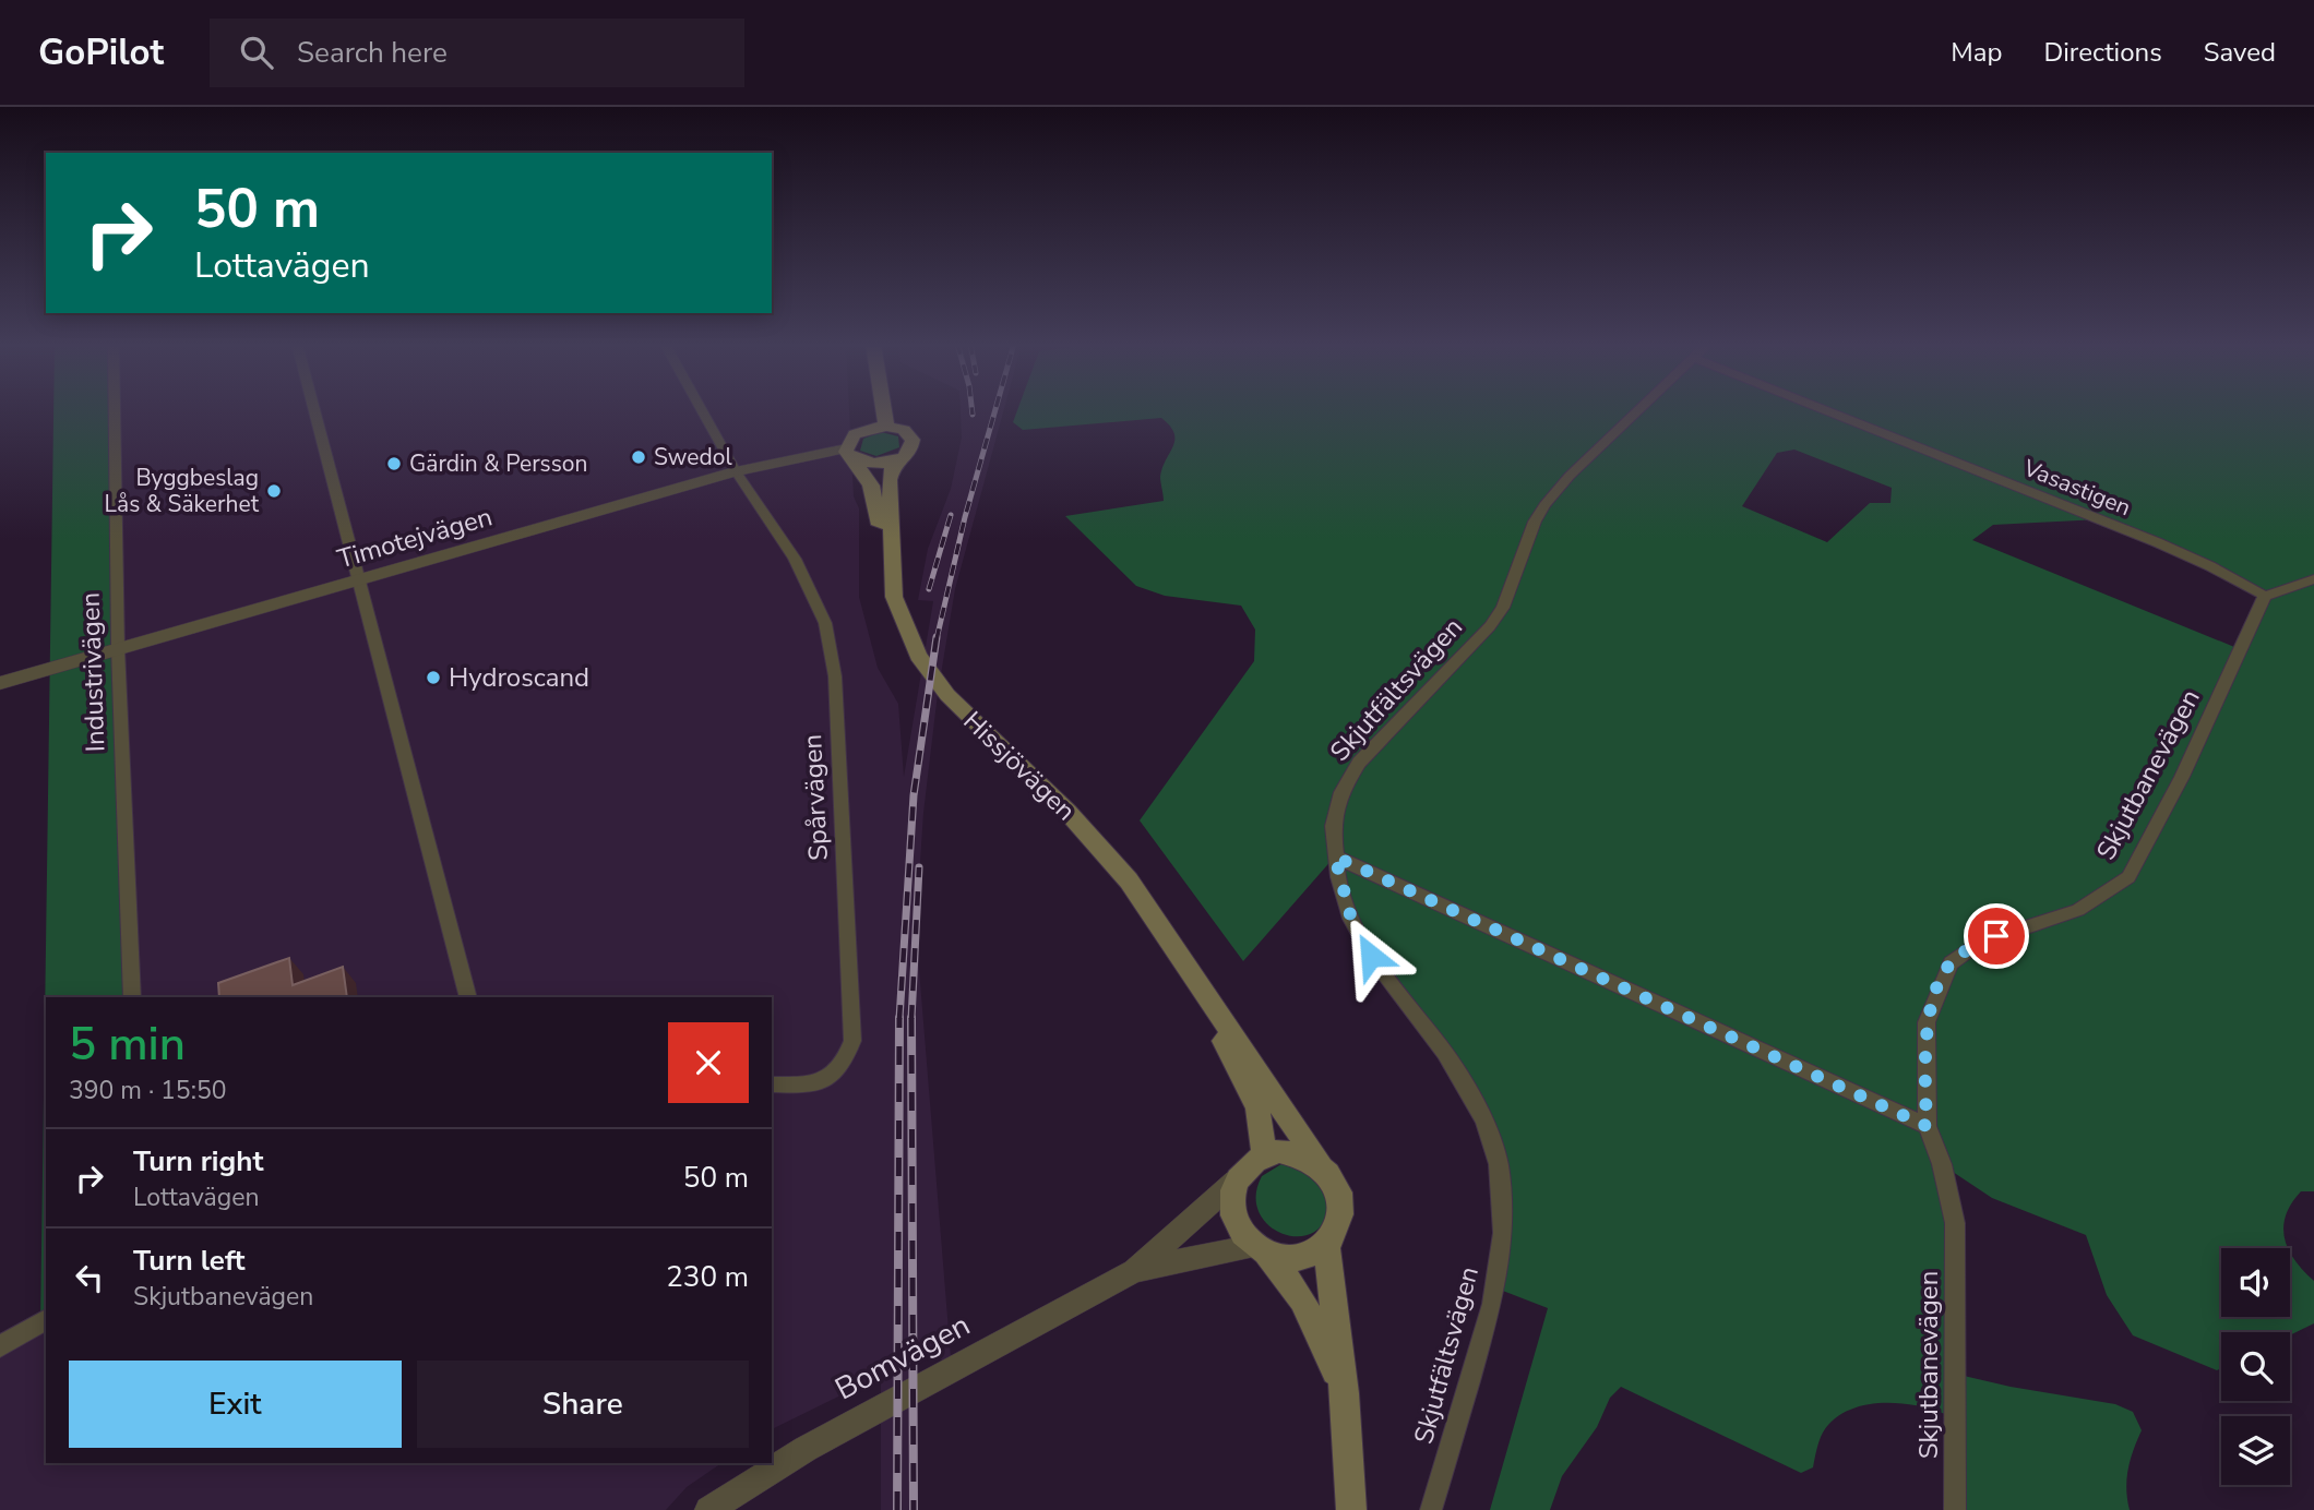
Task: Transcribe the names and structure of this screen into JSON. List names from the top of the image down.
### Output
{
  "streets": {
    "main road": ["Hissjövägen"],
    "street": [
      "Vasastigen",
      "Timotejvägen",
      "Industrivägen",
      "Skjutfältsvägen",
      "Skjutbanevägen",
      "Spårvägen",
      "Bomvägen"
    ]
  },
  "crossings": [
    ["Vasastigen", "Skjutbanevägen"],
    ["Timotejvägen", "Industrivägen"],
    ["Timotejvägen", "Hissjövägen"],
    ["Timotejvägen", "Spårvägen"],
    ["Hissjövägen", "Bomvägen"]
  ],
  "places": [
    "Swedol",
    "Gärdin & Persson",
    "Byggbeslag Lås & Säkerhet",
    "Hydroscand"
  ],
  "page": {
    "header": "GoPilot",
    "search": "Search here",
    "nav": ["Map", "Directions", "Saved"],
    "turn": ["50 m", "Lottavägen"],
    "heading": ["5 min", "390 m · 15:50"],
    "list": [
      {
        "name": "Turn right",
        "note": "Lottavägen",
        "value": "50 m"
      },
      {
        "name": "Turn left",
        "note": "Skjutbanevägen",
        "value": "230 m"
      }
    ],
    "buttons": ["Exit", "Share"]
  }
}
